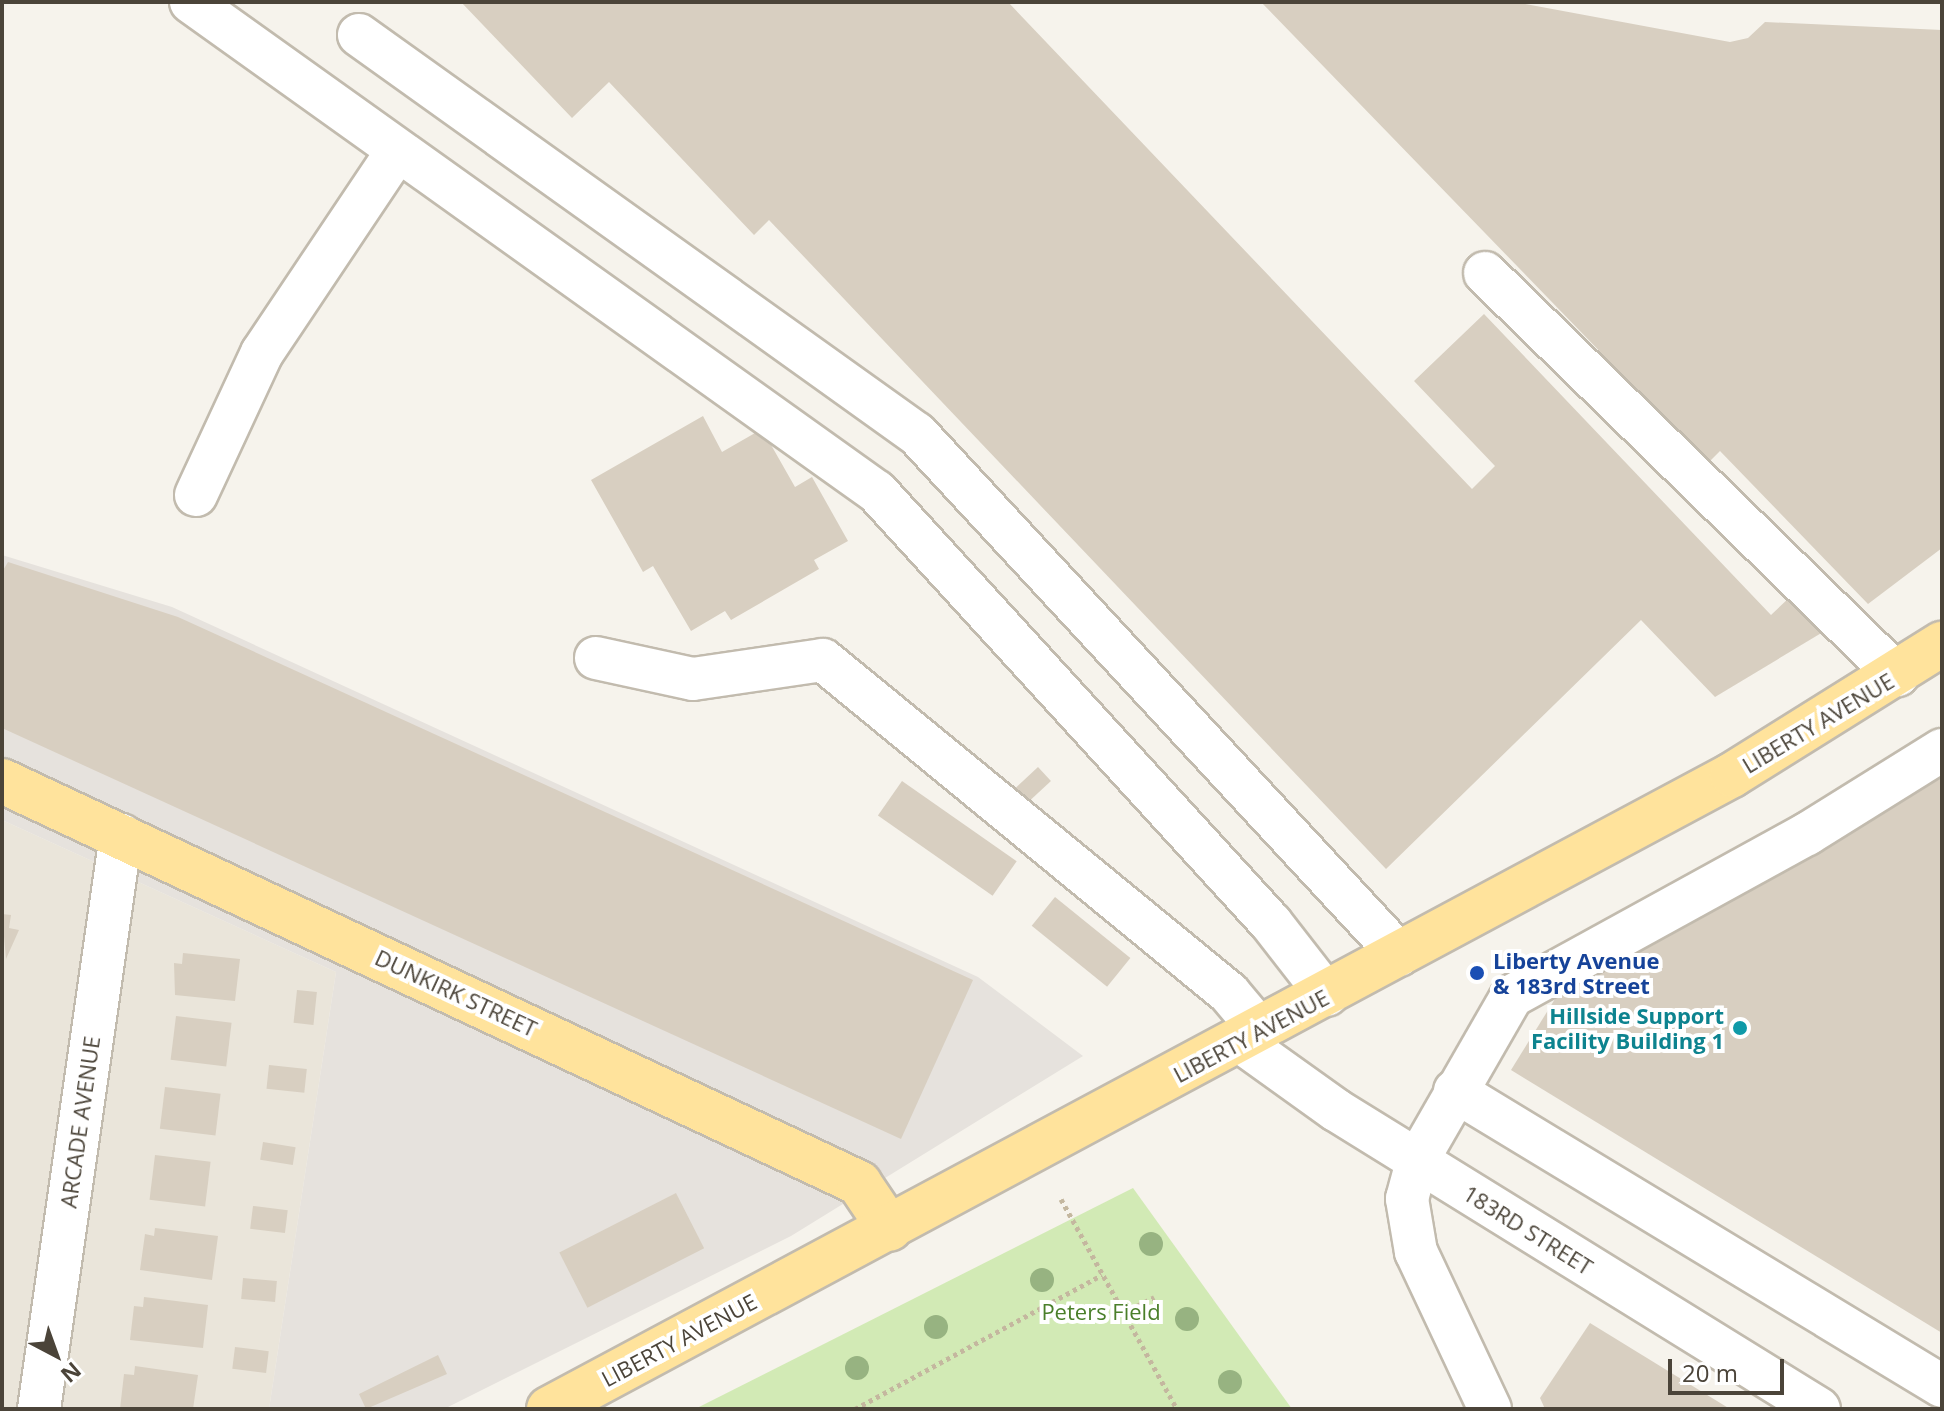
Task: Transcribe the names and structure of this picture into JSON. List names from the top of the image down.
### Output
{
  "streets": {
    "main road": ["LIBERTY AVENUE", "DUNKIRK STREET"],
    "street": ["ARCADE AVENUE", "183RD STREET"]
  },
  "crossings": [
    ["LIBERTY AVENUE", "DUNKIRK STREET"],
    ["LIBERTY AVENUE", "183RD STREET"],
    ["DUNKIRK STREET", "ARCADE AVENUE"]
  ],
  "parks": ["Peters Field"],
  "places": ["Liberty Avenue & 183rd Street", "Hillside Support Facility Building 1"],
  "scale_bar": "20 m",
  "north": "bottom right"
}
